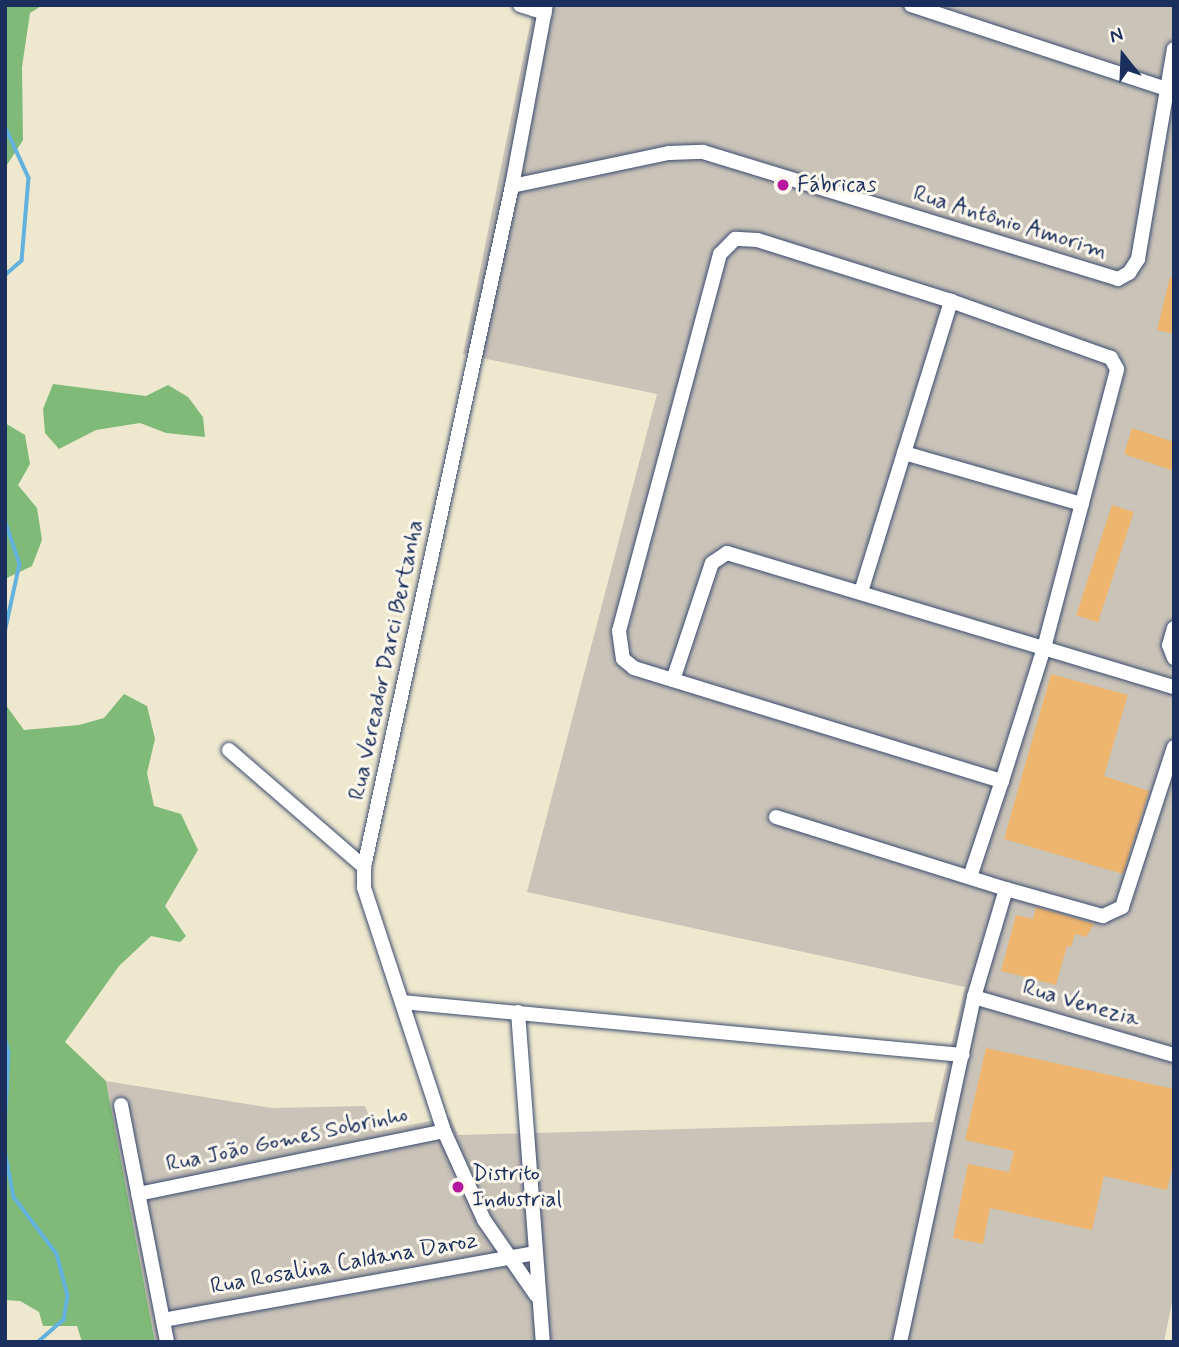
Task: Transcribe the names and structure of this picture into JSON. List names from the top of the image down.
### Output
{
  "streets": {
    "street": [
      "Rua Antônio Amorim",
      "Rua Vereador Darci Bertanha",
      "Rua Venezia",
      "Rua João Gomes Sobrinho",
      "Rua Rosalina Caldana Daroz"
    ]
  },
  "crossings": [
    ["Rua Antônio Amorim", "Rua Vereador Darci Bertanha"],
    ["Rua Vereador Darci Bertanha", "Rua João Gomes Sobrinho"],
    ["Rua Vereador Darci Bertanha", "Rua Rosalina Caldana Daroz"]
  ],
  "places": ["Fábricas", "Distrito Industrial"],
  "north": "top"
}
